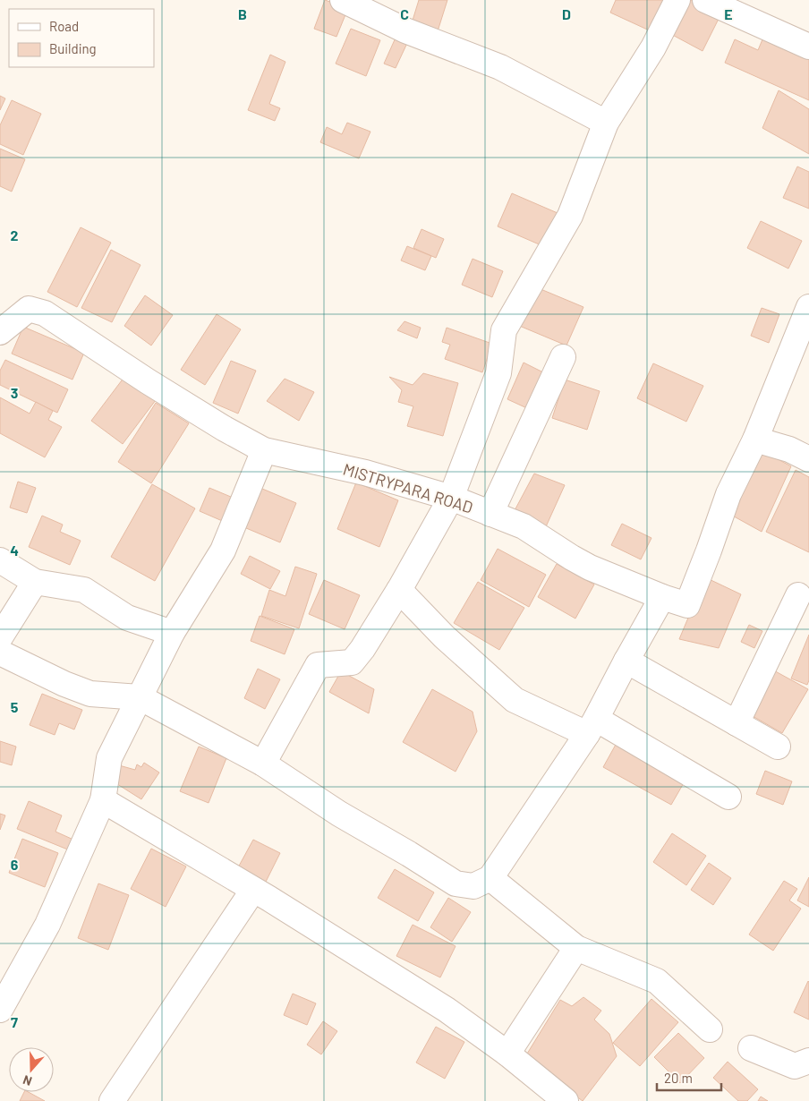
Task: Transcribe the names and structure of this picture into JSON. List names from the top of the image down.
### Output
{
  "streets": {
    "street": ["MISTRYPARA ROAD"]
  },
  "legend": ["Road", "Building"],
  "scale_bar": "20 m",
  "north": "bottom",
  "grid": {
    "columns": [
      "B",
      "C",
      "D",
      "E"
    ],
    "rows": [
      "2",
      "3",
      "4",
      "5",
      "6",
      "7"
    ]
  }
}
